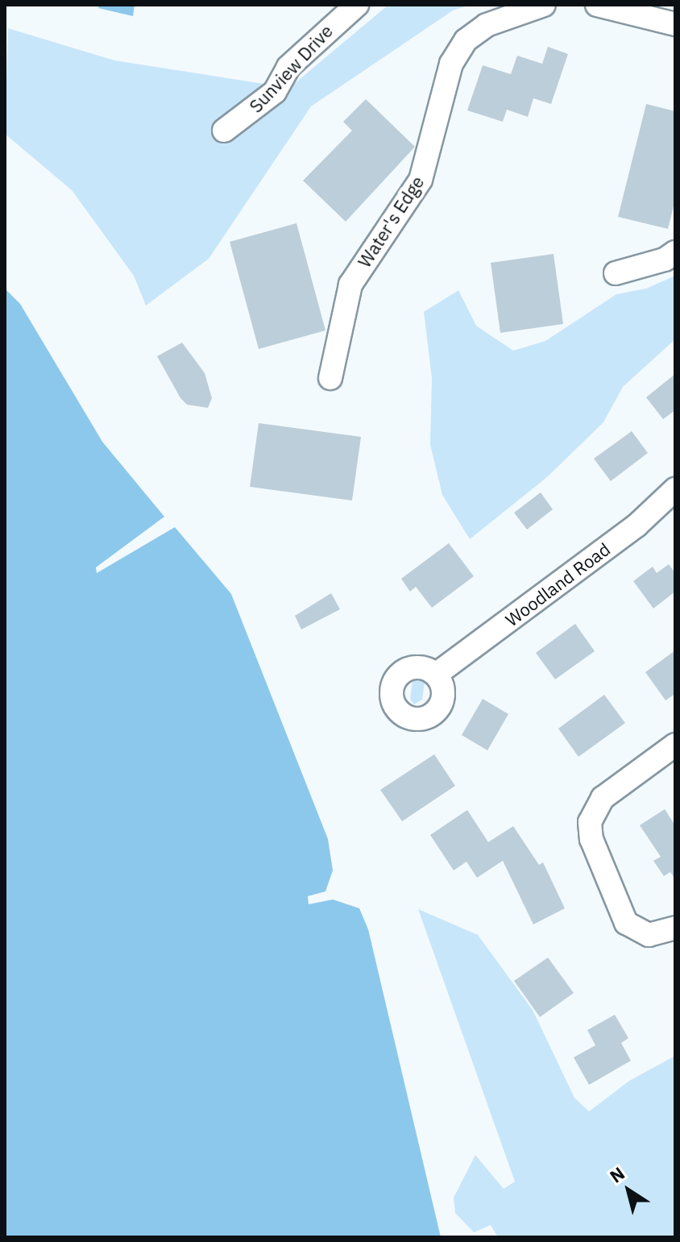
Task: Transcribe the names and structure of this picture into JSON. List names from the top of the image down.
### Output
{
  "streets": {
    "street": ["Sunview Drive", "Water's Edge", "Woodland Road"]
  },
  "north": "top left"
}
